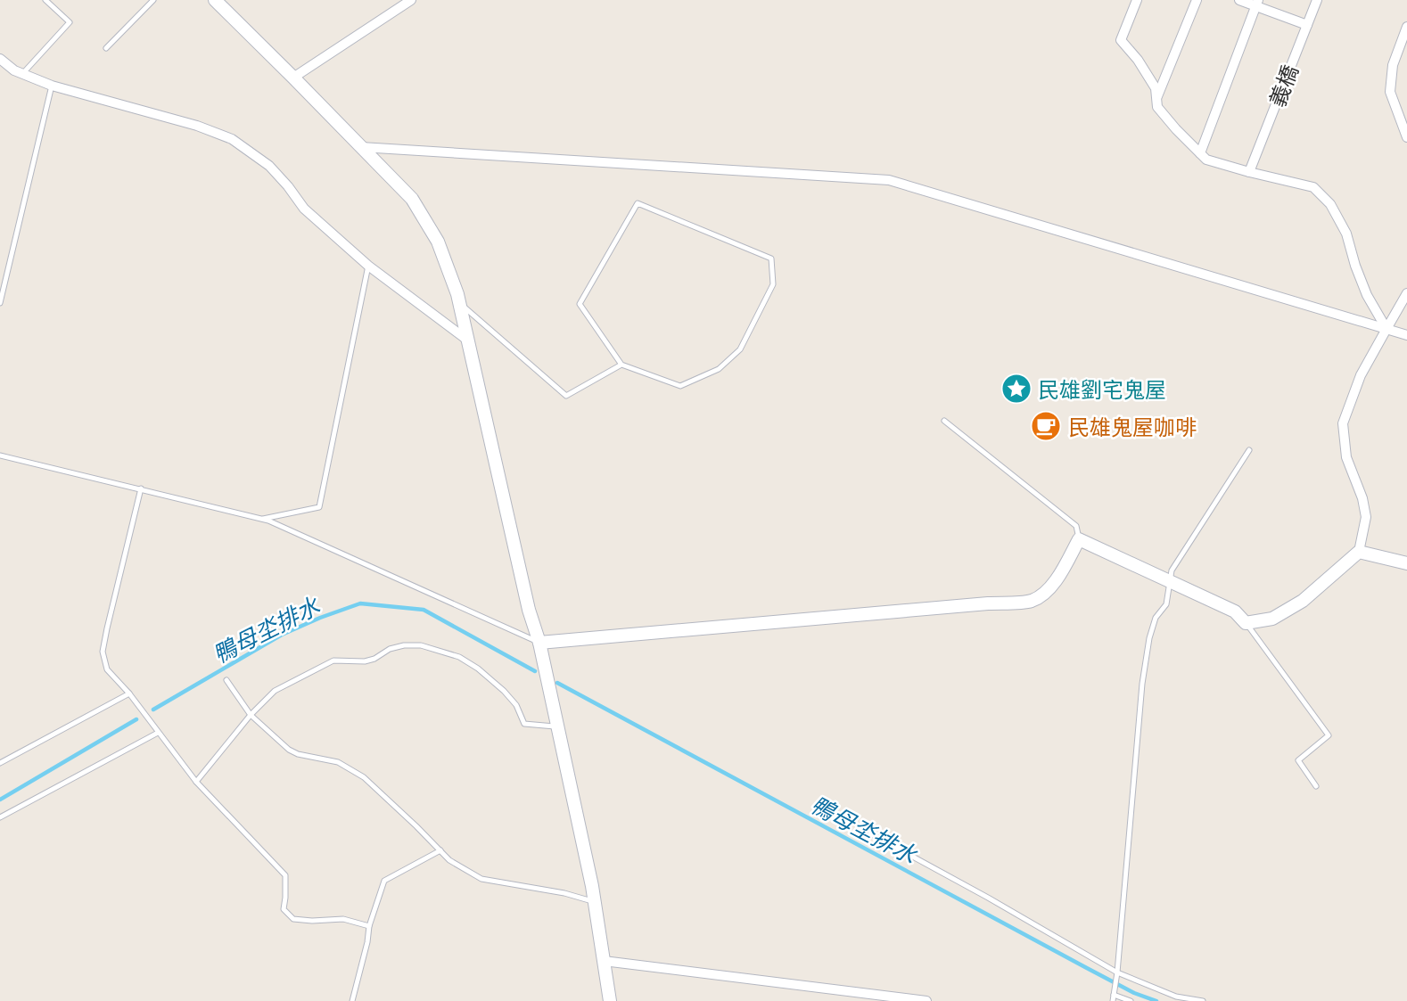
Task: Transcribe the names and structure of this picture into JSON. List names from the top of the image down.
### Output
{
  "streets": {
    "street": ["義橋"]
  },
  "water": ["鴨母坔排水"],
  "places": {
    "place": ["民雄劉宅鬼屋"],
    "cafe": ["民雄鬼屋咖啡"]
  }
}
